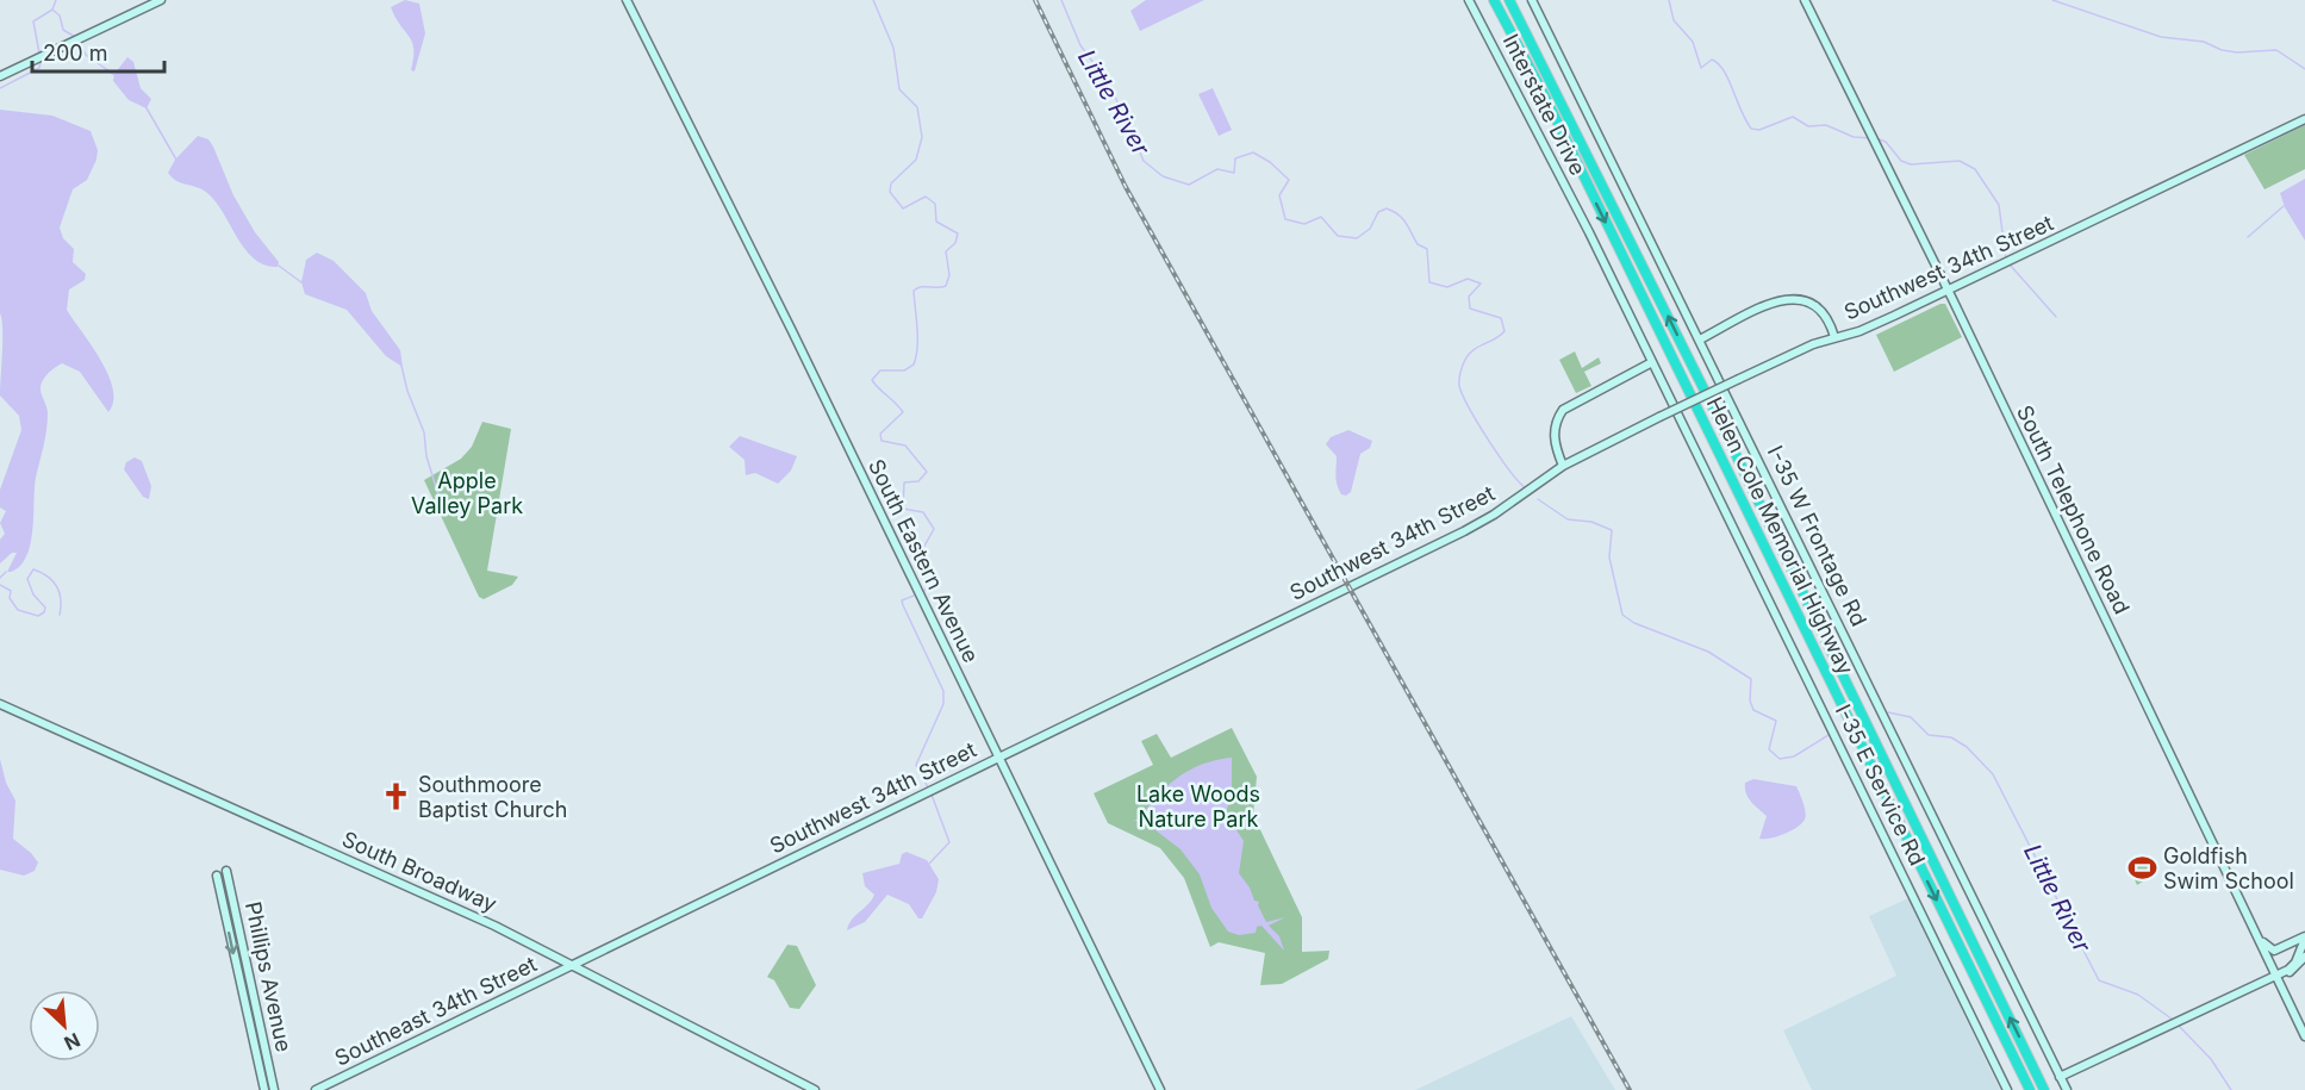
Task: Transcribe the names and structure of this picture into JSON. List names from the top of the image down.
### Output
{
  "streets": {
    "highway": ["Helen Cole Memorial Highway"],
    "street": [
      "Interstate Drive",
      "Southwest 34th Street",
      "South Telephone Road",
      "I-35 W Frontage Rd",
      "South Eastern Avenue",
      "I-35 E Service Rd",
      "South Broadway",
      "Phillips Avenue",
      "Southeast 34th Street"
    ]
  },
  "crossings": [
    ["Interstate Drive", "I-35 E Service Rd"],
    ["Southwest 34th Street", "South Telephone Road"],
    ["Southwest 34th Street", "South Eastern Avenue"],
    ["Southwest 34th Street", "South Broadway"],
    ["Southwest 34th Street", "Southeast 34th Street"],
    ["South Broadway", "Southeast 34th Street"]
  ],
  "water": ["Little River"],
  "parks": ["Apple Valley Park", "Lake Woods Nature Park"],
  "places": {
    "church": ["Southmoore Baptist Church"],
    "sports": ["Goldfish Swim School"]
  },
  "scale_bar": "200 m",
  "north": "bottom right"
}
